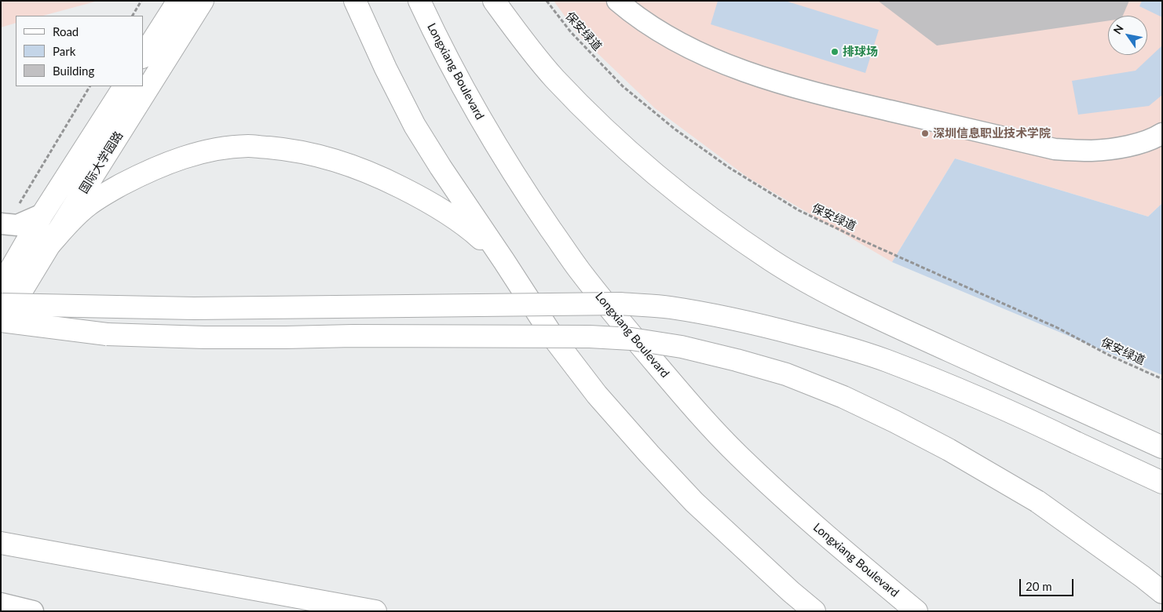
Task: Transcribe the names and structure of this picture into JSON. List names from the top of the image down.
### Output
{
  "streets": {
    "main road": ["Longxiang Boulevard", "国际大学园路"],
    "path": ["保安绿道"]
  },
  "places": ["排球场", "深圳信息职业技术学院"],
  "legend": ["Road", "Park", "Building"],
  "scale_bar": "20 m",
  "north": "top left"
}
